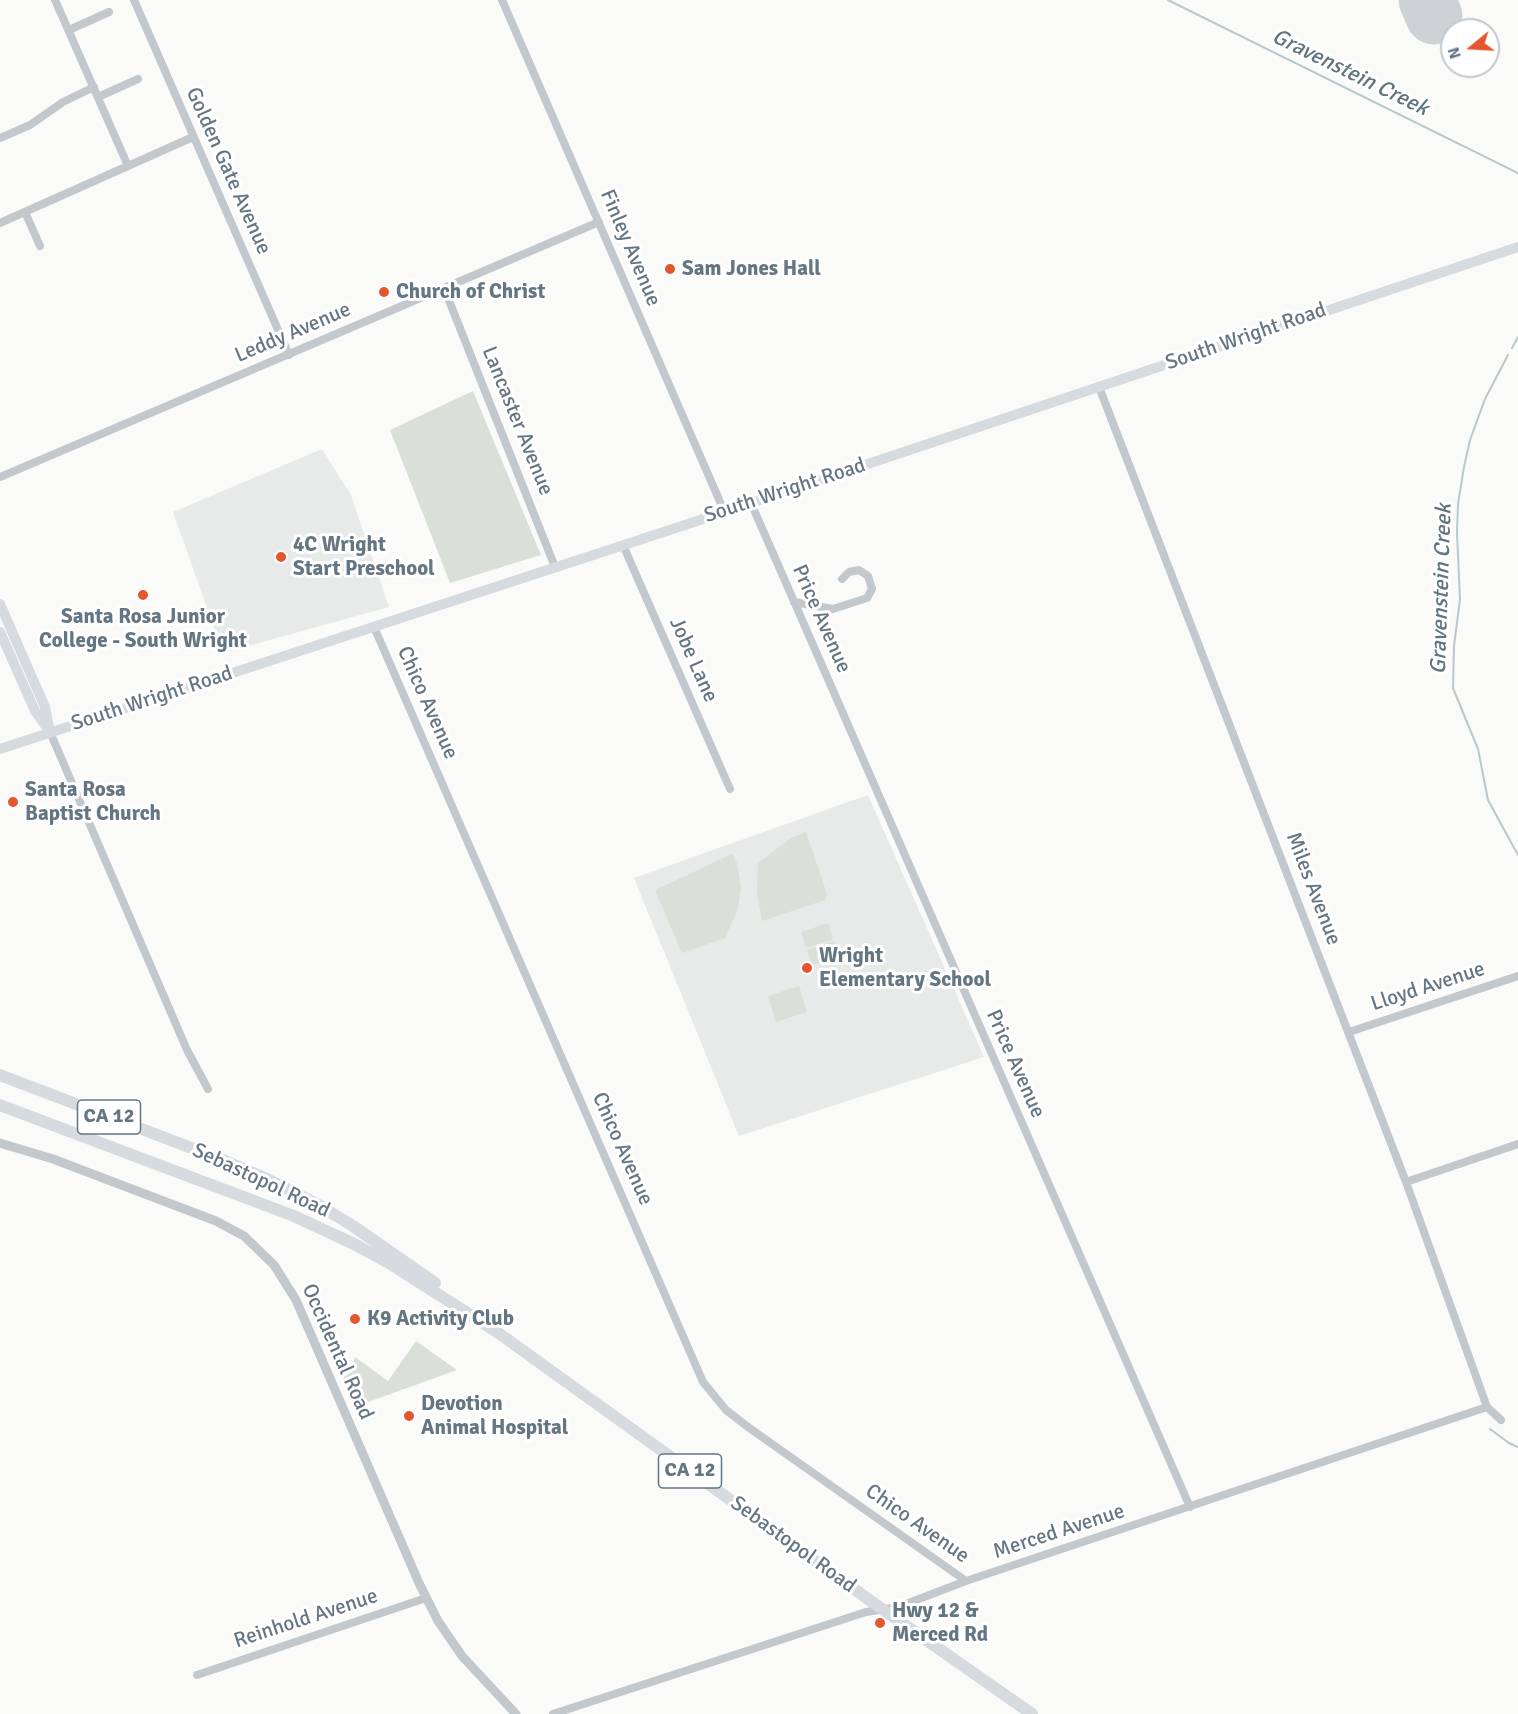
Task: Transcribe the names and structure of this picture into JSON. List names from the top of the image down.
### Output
{
  "streets": {
    "main road": ["South Wright Road", "CA 12", "Sebastopol Road"],
    "street": [
      "Golden Gate Avenue",
      "Finley Avenue",
      "Leddy Avenue",
      "Lancaster Avenue",
      "Price Avenue",
      "Jobe Lane",
      "Chico Avenue",
      "Miles Avenue",
      "Lloyd Avenue",
      "Occidental Road",
      "Merced Avenue",
      "Reinhold Avenue"
    ]
  },
  "crossings": [
    ["Golden Gate Avenue", "Leddy Avenue"],
    ["Finley Avenue", "Leddy Avenue"],
    ["Finley Avenue", "South Wright Road"],
    ["Leddy Avenue", "Lancaster Avenue"],
    ["South Wright Road", "Lancaster Avenue"],
    ["South Wright Road", "Price Avenue"],
    ["South Wright Road", "Jobe Lane"],
    ["South Wright Road", "Chico Avenue"],
    ["South Wright Road", "Miles Avenue"],
    ["Price Avenue", "Merced Avenue"],
    ["Chico Avenue", "Merced Avenue"],
    ["Miles Avenue", "Lloyd Avenue"],
    ["Miles Avenue", "Merced Avenue"],
    ["Sebastopol Road", "Merced Avenue"],
    ["Occidental Road", "Reinhold Avenue"]
  ],
  "water": ["Gravenstein Creek"],
  "places": [
    "Sam Jones Hall",
    "Church of Christ",
    "4C Wright Start Preschool",
    "Santa Rosa Junior College - South Wright",
    "Santa Rosa Baptist Church",
    "Wright Elementary School",
    "K9 Activity Club",
    "Devotion Animal Hospital",
    "Hwy 12 & Merced Rd"
  ],
  "north": "left"
}
